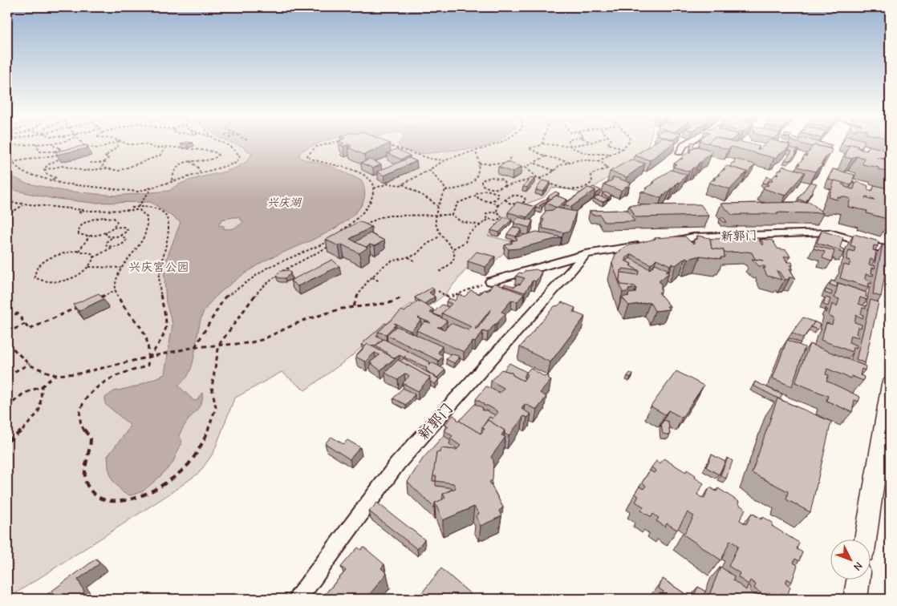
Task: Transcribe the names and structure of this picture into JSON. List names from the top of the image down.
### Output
{
  "streets": {
    "street": ["新郭门"]
  },
  "water": ["兴庆湖"],
  "parks": ["兴庆宫公园"],
  "north": "bottom right"
}
